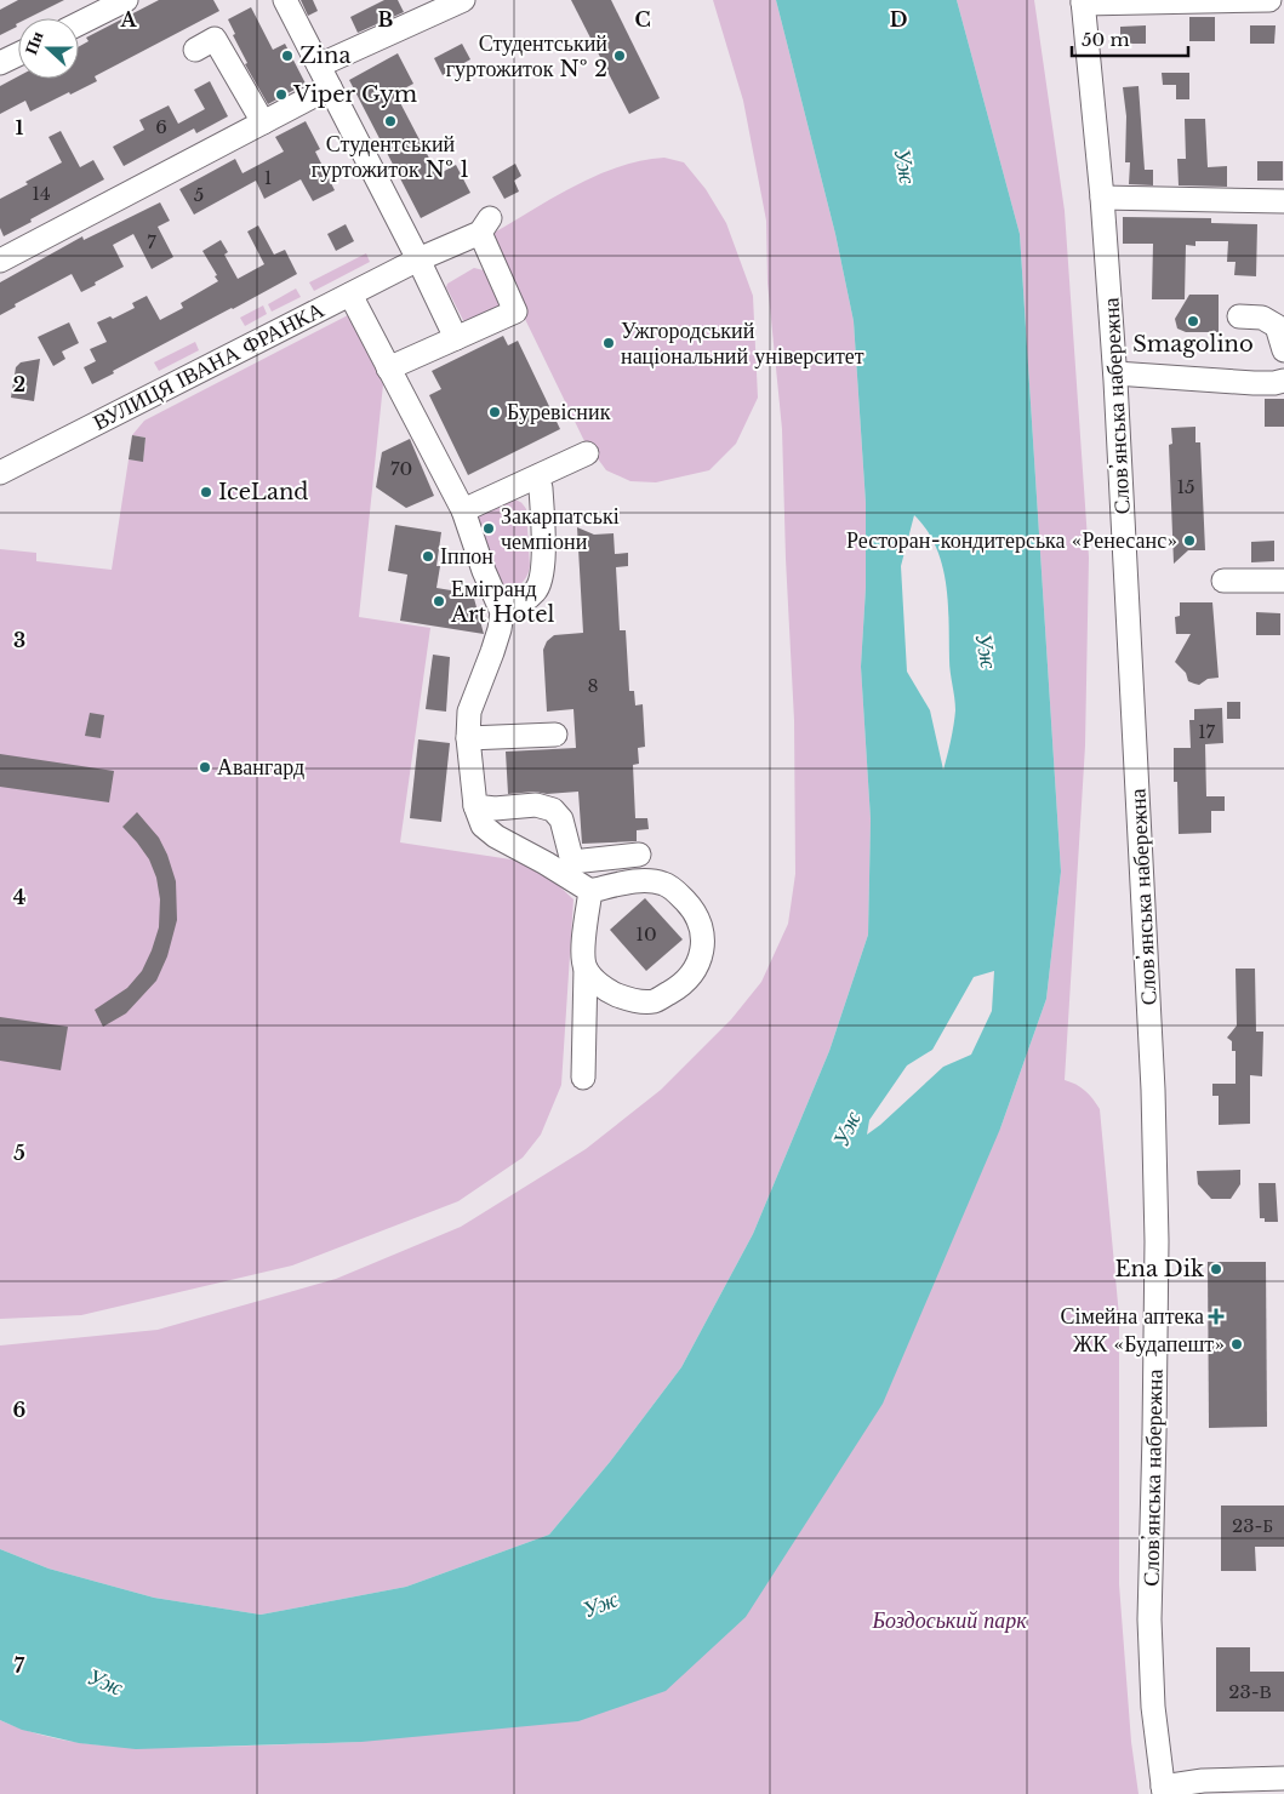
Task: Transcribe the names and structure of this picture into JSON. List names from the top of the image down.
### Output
{
  "streets": {
    "street": ["ВУЛИЦЯ ІВАНА ФРАНКА", "Словʼянська набережна"]
  },
  "water": ["Уж"],
  "parks": ["Боздоський парк"],
  "places": {
    "other": [
      "Zina",
      "Студентський гуртожиток № 2",
      "Viper Gym",
      "Студентський гуртожиток № 1",
      "Smagolino",
      "Ужгородський національний університет",
      "Буревісник",
      "IceLand",
      "Закарпатські чемпіони",
      "Ресторан-кондитерська «Ренесанс»",
      "Іппон",
      "Емігранд Art Hotel",
      "Авангард",
      "Ena Dik",
      "ЖК «Будапешт»"
    ],
    "health": ["Сімейна аптека"]
  },
  "house_numbers": [
    "6",
    "1",
    "14",
    "5",
    "7",
    "70",
    "15",
    "8",
    "17",
    "10",
    "23-Б",
    "23-В"
  ],
  "scale_bar": "50 m",
  "north": "left",
  "grid": {
    "columns": [
      "A",
      "B",
      "C",
      "D"
    ],
    "rows": [
      "1",
      "2",
      "3",
      "4",
      "5",
      "6",
      "7"
    ]
  }
}
